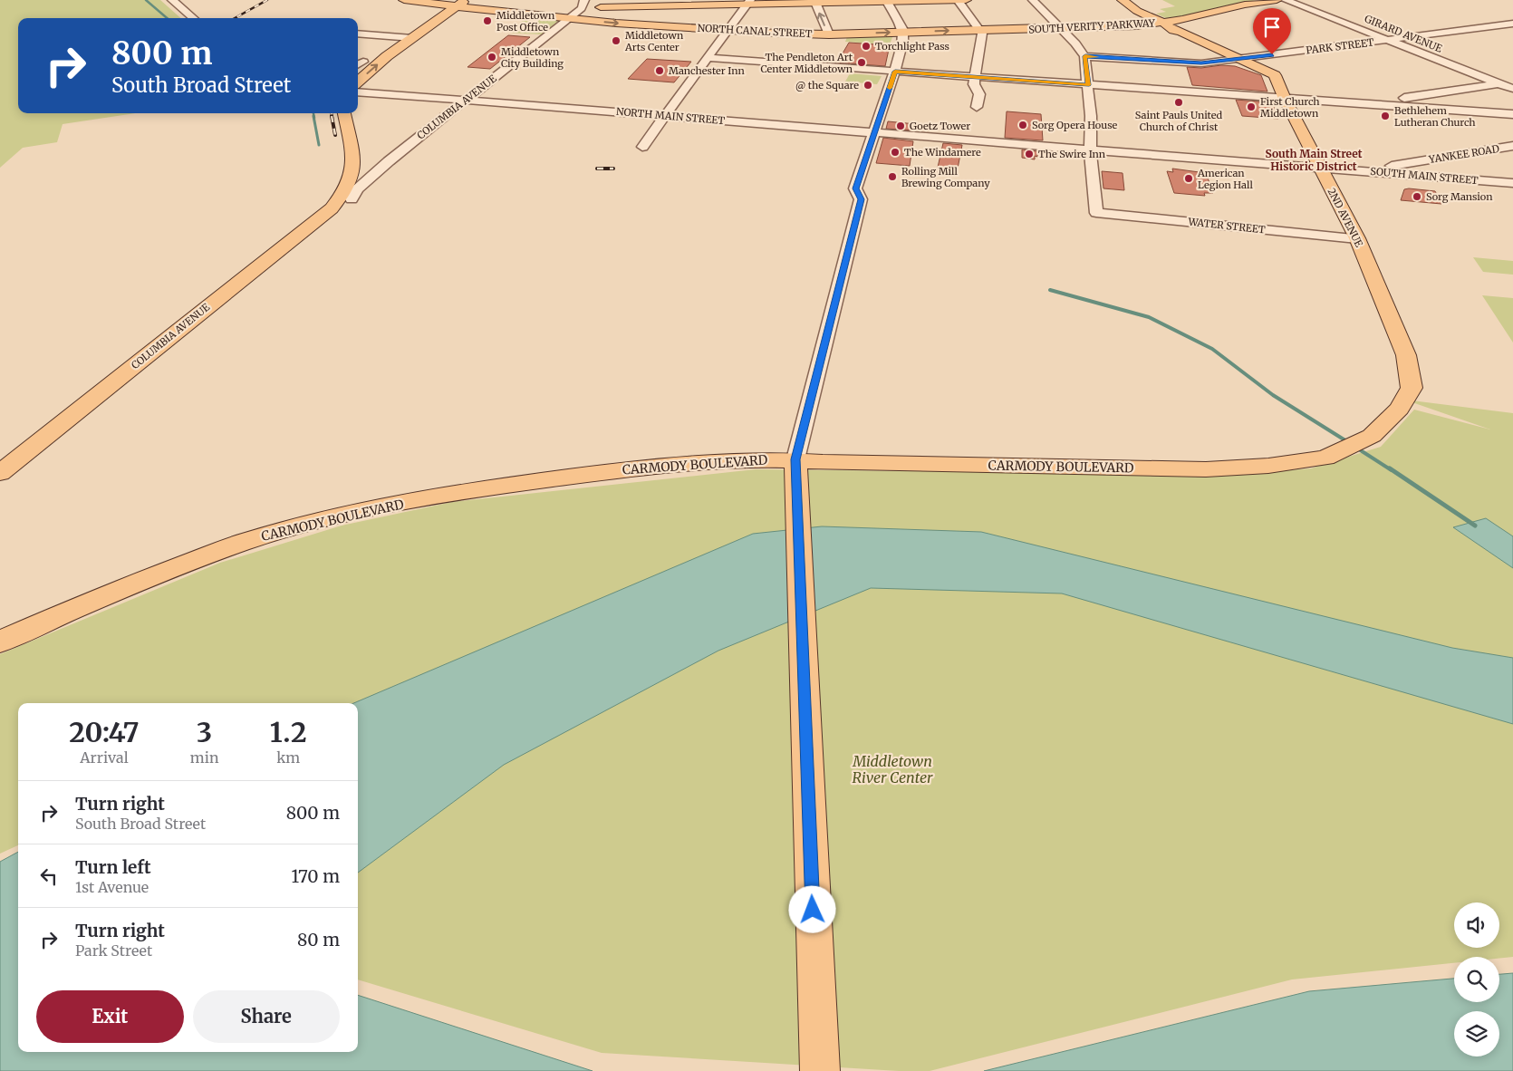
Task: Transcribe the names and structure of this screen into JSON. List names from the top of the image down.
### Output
{
  "streets": {
    "main road": [
      "SOUTH VERITY PARKWAY",
      "NORTH CANAL STREET",
      "COLUMBIA AVENUE",
      "2ND AVENUE",
      "CARMODY BOULEVARD"
    ],
    "street": [
      "GIRARD AVENUE",
      "PARK STREET",
      "NORTH MAIN STREET",
      "YANKEE ROAD",
      "SOUTH MAIN STREET",
      "WATER STREET"
    ]
  },
  "crossings": [
    ["SOUTH VERITY PARKWAY", "NORTH CANAL STREET"],
    ["SOUTH VERITY PARKWAY", "2ND AVENUE"],
    ["NORTH CANAL STREET", "COLUMBIA AVENUE"],
    ["GIRARD AVENUE", "PARK STREET"],
    ["PARK STREET", "2ND AVENUE"],
    ["COLUMBIA AVENUE", "NORTH MAIN STREET"],
    ["NORTH MAIN STREET", "SOUTH MAIN STREET"],
    ["YANKEE ROAD", "SOUTH MAIN STREET"],
    ["SOUTH MAIN STREET", "2ND AVENUE"],
    ["SOUTH MAIN STREET", "WATER STREET"],
    ["2ND AVENUE", "WATER STREET"],
    ["2ND AVENUE", "CARMODY BOULEVARD"]
  ],
  "districts": ["South Main Street Historic District"],
  "parks": ["Middletown River Center"],
  "places": [
    "Middletown Post Office",
    "Middletown Arts Center",
    "Torchlight Pass",
    "Middletown City Building",
    "The Pendleton Art Center Middletown",
    "Manchester Inn",
    "@ the Square",
    "Saint Pauls United Church of Christ",
    "First Church Middletown",
    "Bethlehem Lutheran Church",
    "Sorg Opera House",
    "Goetz Tower",
    "The Windamere",
    "The Swire Inn",
    "Rolling Mill Brewing Company",
    "American Legion Hall",
    "Sorg Mansion"
  ],
  "page": {
    "turn": ["800 m", "South Broad Street"],
    "eta": [
      "20:47",
      "Arrival",
      "3",
      "min",
      "1.2",
      "km"
    ],
    "list": [
      {
        "name": "Turn right",
        "note": "South Broad Street",
        "value": "800 m"
      },
      {
        "name": "Turn left",
        "note": "1st Avenue",
        "value": "170 m"
      },
      {
        "name": "Turn right",
        "note": "Park Street",
        "value": "80 m"
      }
    ],
    "buttons": ["Exit", "Share"]
  }
}
